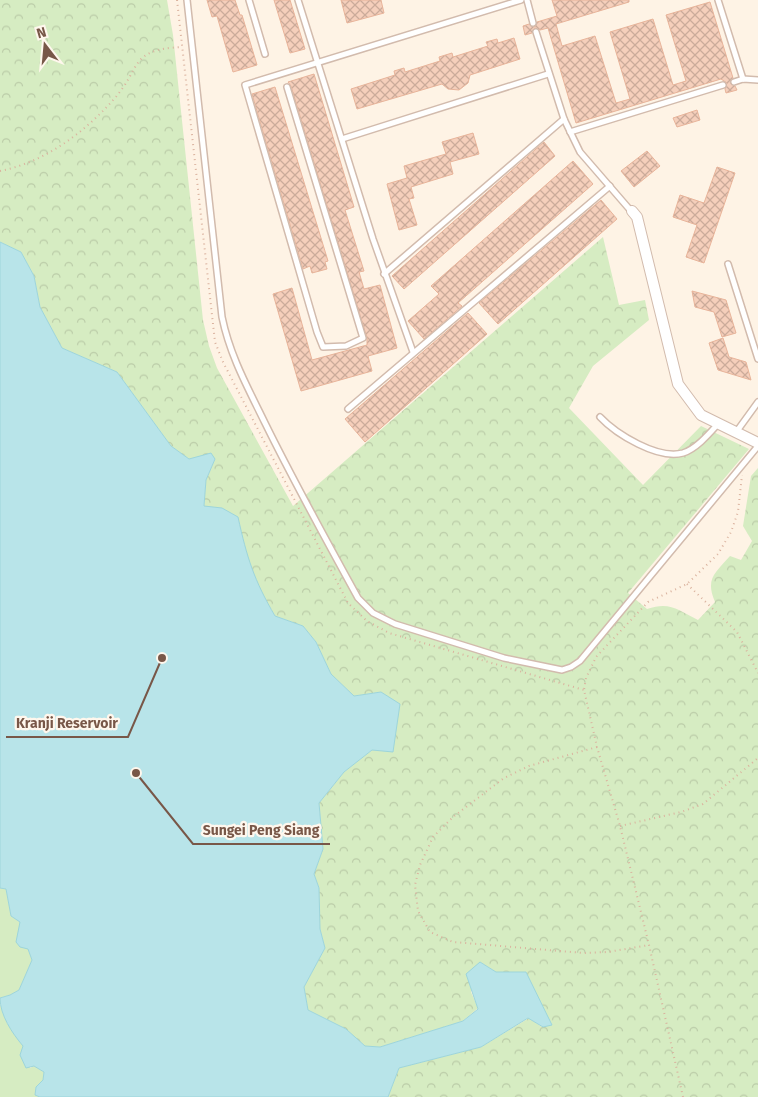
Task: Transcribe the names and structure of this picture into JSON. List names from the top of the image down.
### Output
{
  "places": ["Kranji Reservoir", "Sungei Peng Siang"],
  "north": "top"
}
